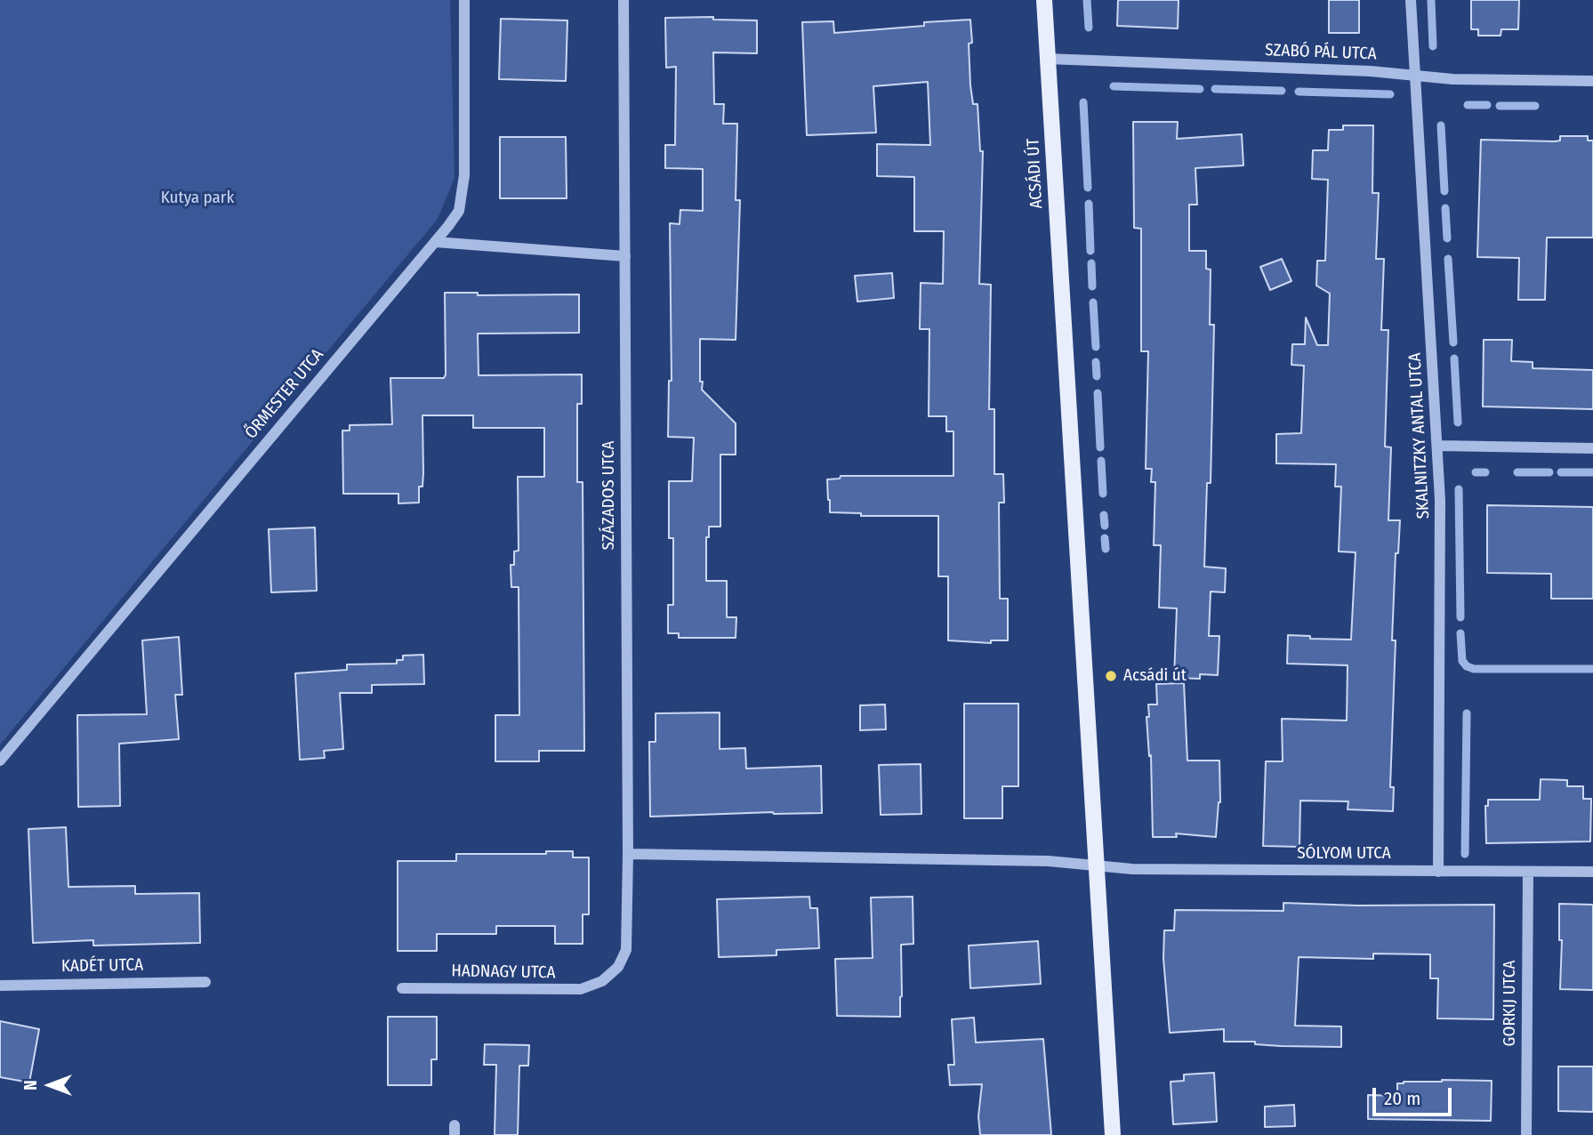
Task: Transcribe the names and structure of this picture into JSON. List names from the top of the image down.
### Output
{
  "streets": {
    "main road": ["ACSÁDI ÚT"],
    "street": [
      "SZABÓ PÁL UTCA",
      "ŐRMESTER UTCA",
      "SKALNITZKY ANTAL UTCA",
      "SZÁZADOS UTCA",
      "SÓLYOM UTCA",
      "KADÉT UTCA",
      "HADNAGY UTCA",
      "GORKIJ UTCA"
    ]
  },
  "crossings": [
    ["SZABÓ PÁL UTCA", "ACSÁDI ÚT"],
    ["SZABÓ PÁL UTCA", "SKALNITZKY ANTAL UTCA"],
    ["ACSÁDI ÚT", "SÓLYOM UTCA"],
    ["SKALNITZKY ANTAL UTCA", "SÓLYOM UTCA"],
    ["SZÁZADOS UTCA", "HADNAGY UTCA"],
    ["SÓLYOM UTCA", "GORKIJ UTCA"]
  ],
  "parks": ["Kutya park"],
  "places": ["Acsádi út"],
  "scale_bar": "20 m",
  "north": "left"
}
